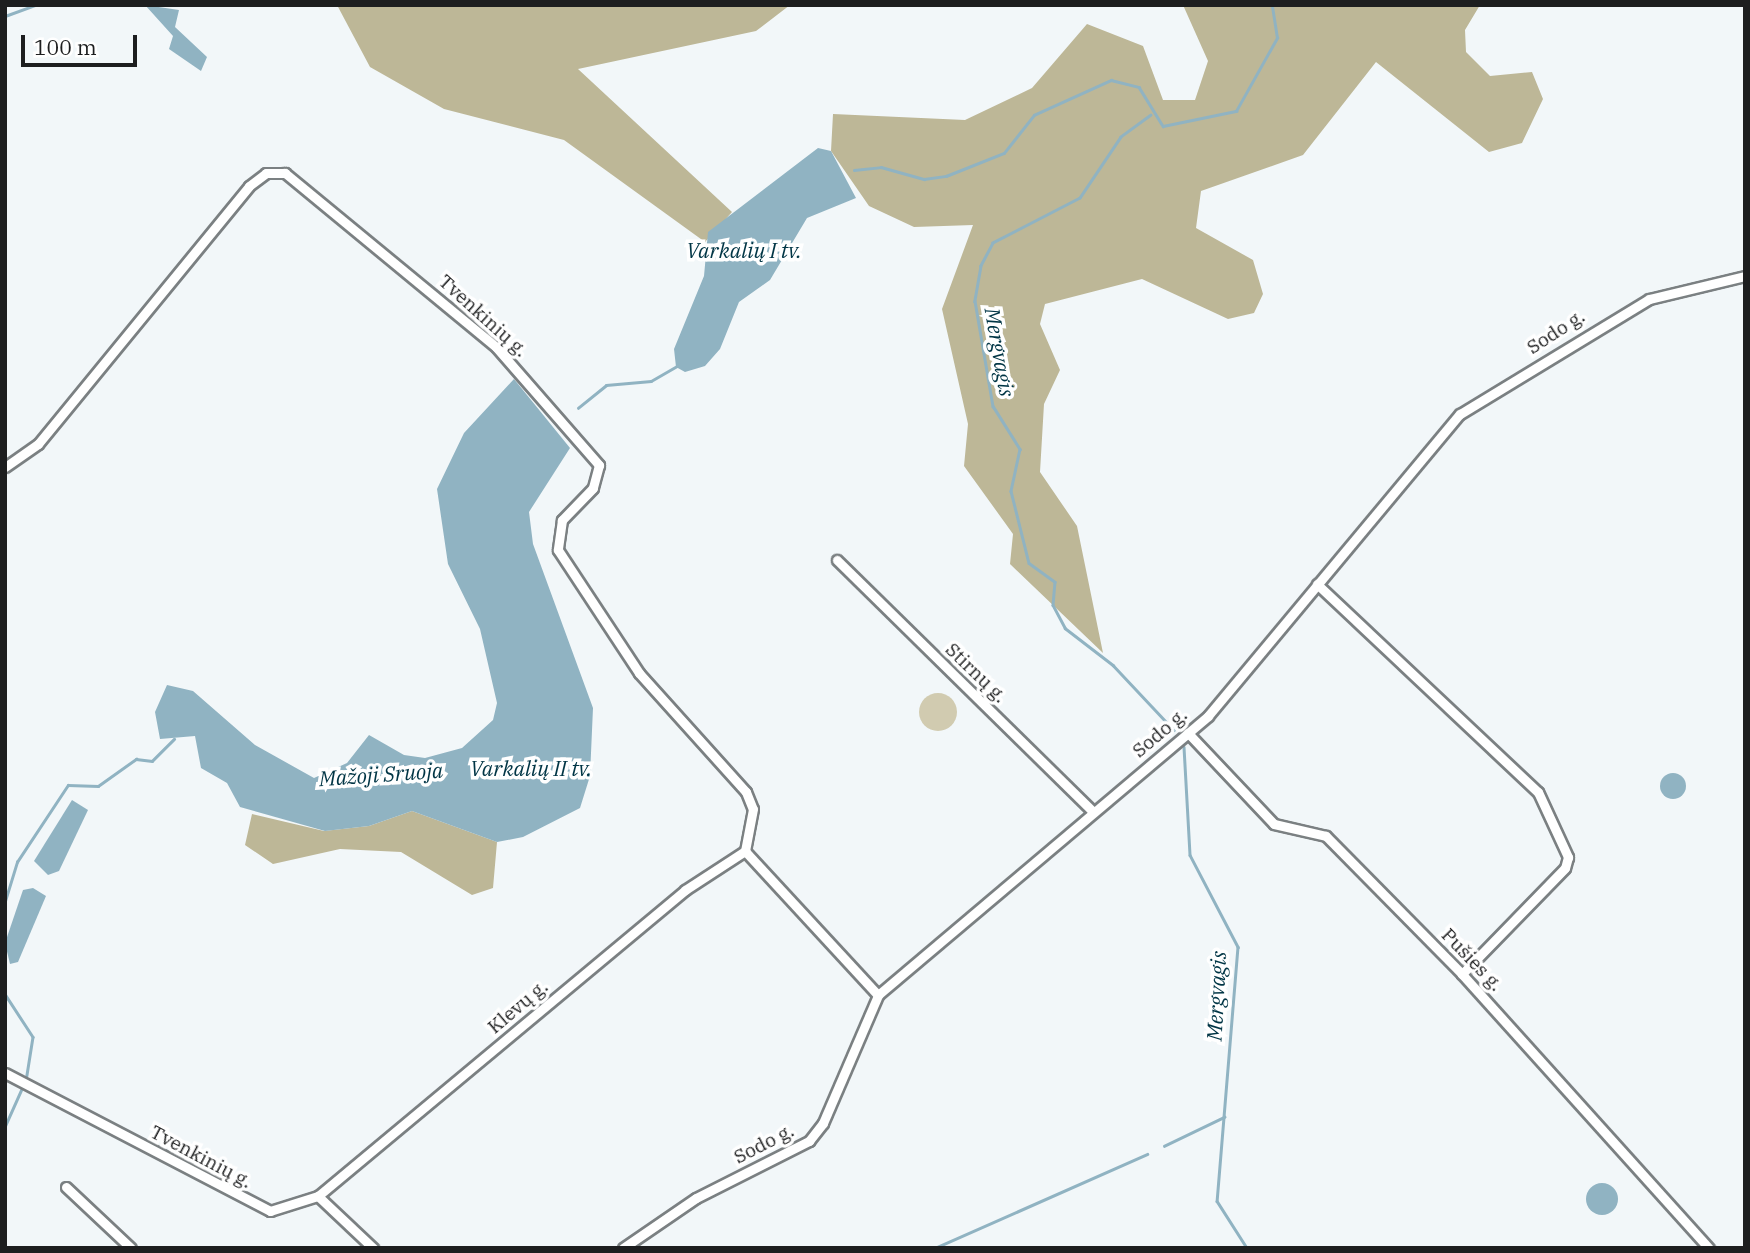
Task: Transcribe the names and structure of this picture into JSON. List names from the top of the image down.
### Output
{
  "streets": {
    "street": [
      "Tvenkinių g.",
      "Sodo g.",
      "Stirnų g.",
      "Pušies g.",
      "Klevų g."
    ]
  },
  "crossings": [
    ["Tvenkinių g.", "Klevų g."],
    ["Sodo g.", "Stirnų g."],
    ["Sodo g.", "Pušies g."]
  ],
  "water": [
    "Varkalių I tv.",
    "Mergvagis",
    "Varkalių II tv.",
    "Mažoji Sruoja"
  ],
  "scale_bar": "100 m"
}
